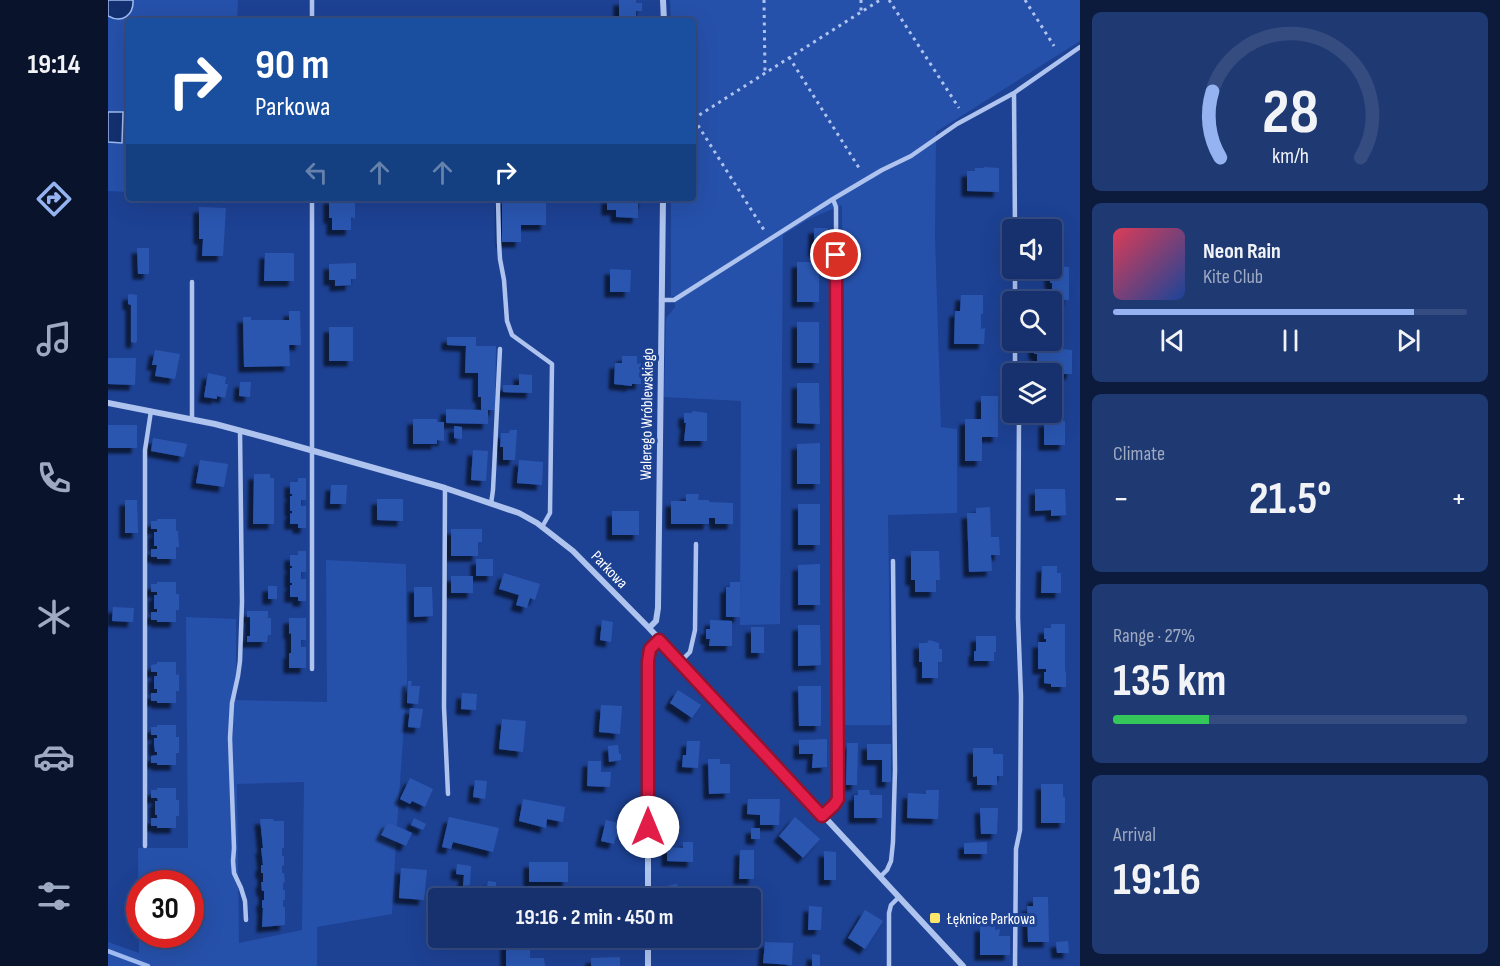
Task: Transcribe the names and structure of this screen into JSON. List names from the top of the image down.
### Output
{
  "streets": {
    "street": ["Walerego Wróblewskiego", "Parkowa"]
  },
  "crossings": [
    ["Walerego Wróblewskiego", "Parkowa"]
  ],
  "places": {
    "transit": ["Łęknice Parkowa"]
  },
  "page": {
    "tabs": "19:14",
    "turn": ["90 m", "Parkowa"],
    "song": ["Neon Rain", "Kite Club"],
    "tile": [
      "Climate",
      ["Range · 27%", "135 km"],
      ["Arrival", "19:16"]
    ],
    "heat": ["−", "21.5°", "+"],
    "limit": "30",
    "trip": "19:16 · 2 min · 450 m",
    "gauge": ["28", "km/h"]
  }
}
